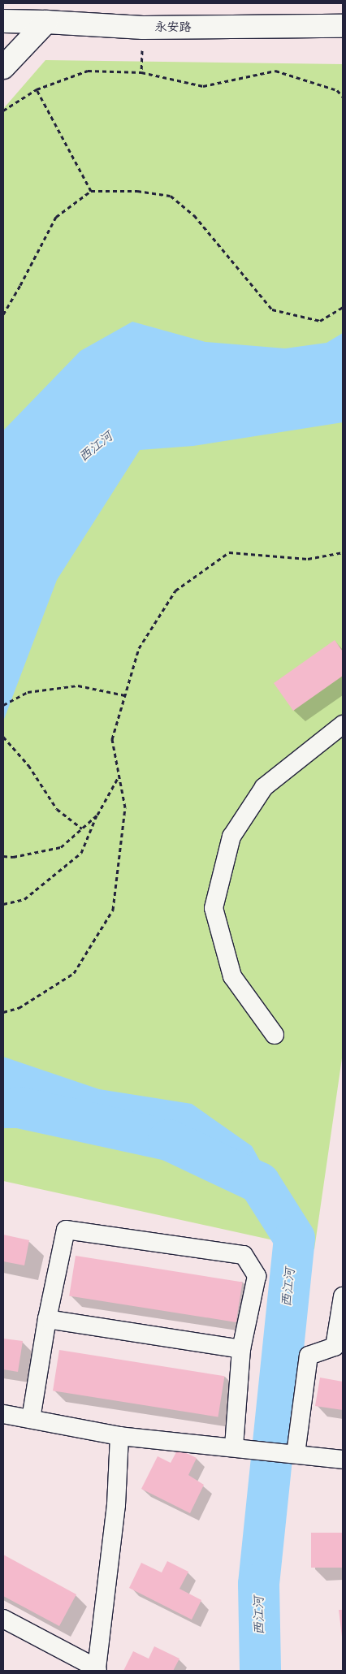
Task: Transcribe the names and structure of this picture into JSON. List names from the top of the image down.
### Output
{
  "streets": {
    "street": ["永安路"]
  },
  "water": ["西江河"]
}
